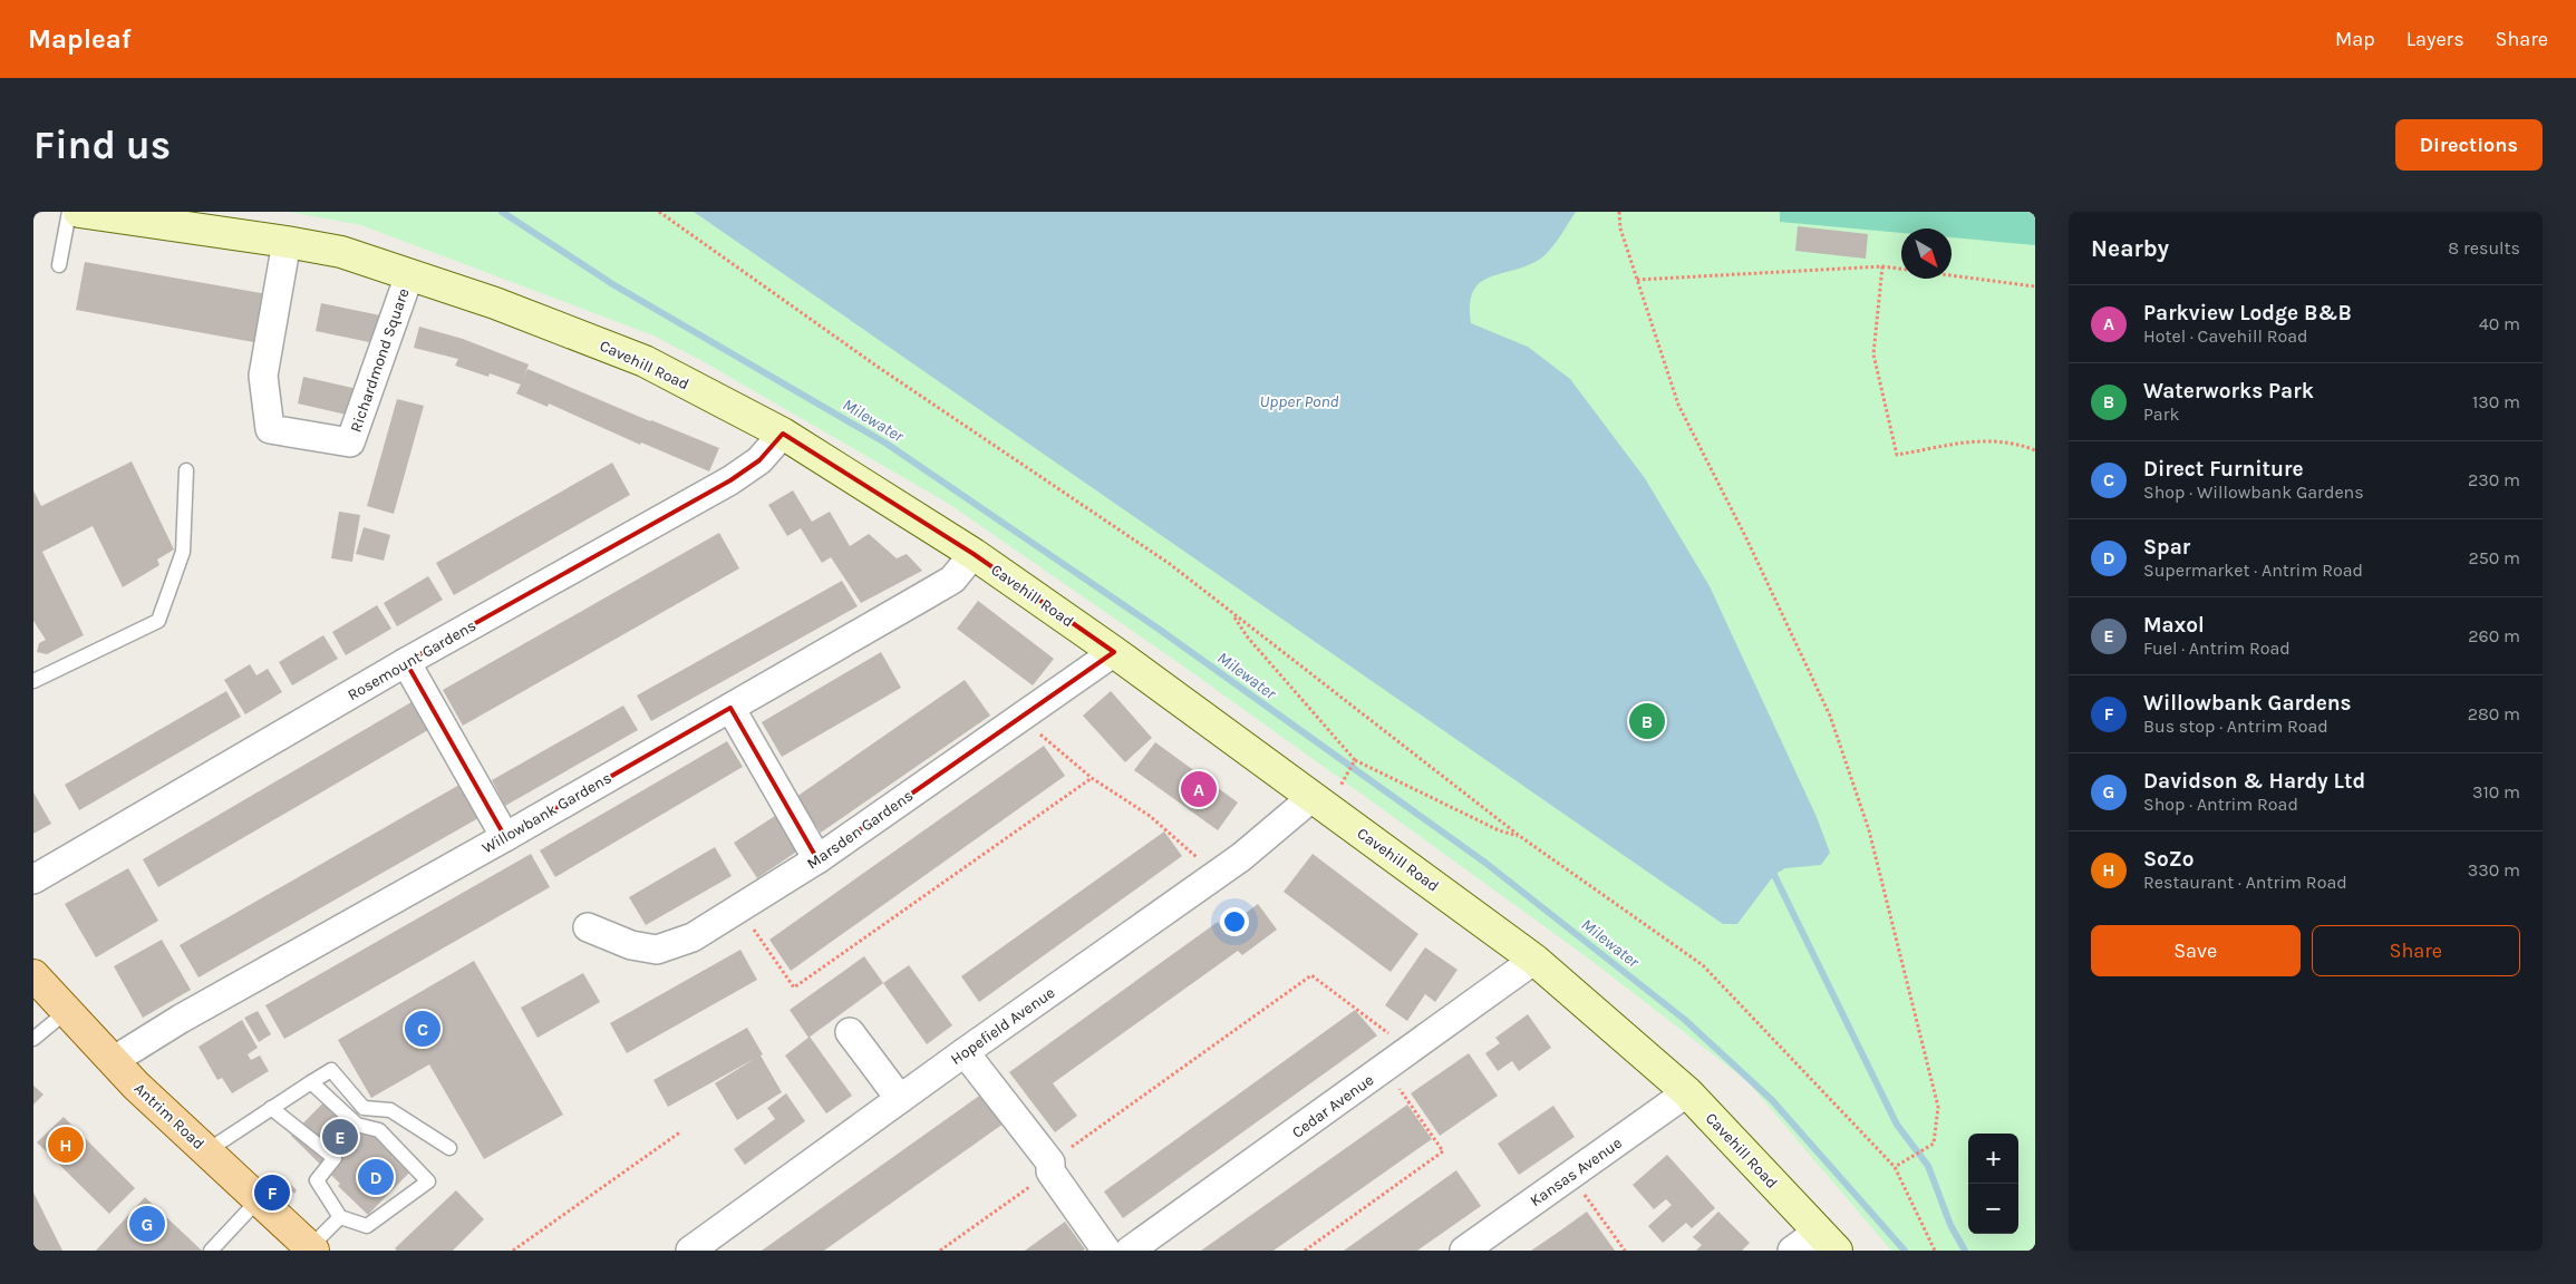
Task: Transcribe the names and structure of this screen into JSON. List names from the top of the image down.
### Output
{
  "streets": {
    "main road": ["Cavehill Road", "Antrim Road"],
    "street": [
      "Richardmond Square",
      "Rosemount Gardens",
      "Willowbank Gardens",
      "Marsden Gardens",
      "Hopefield Avenue",
      "Cedar Avenue",
      "Kansas Avenue"
    ]
  },
  "crossings": [
    ["Richardmond Square", "Cavehill Road"],
    ["Cavehill Road", "Rosemount Gardens"],
    ["Cavehill Road", "Willowbank Gardens"],
    ["Cavehill Road", "Marsden Gardens"],
    ["Cavehill Road", "Hopefield Avenue"],
    ["Cavehill Road", "Cedar Avenue"],
    ["Cavehill Road", "Kansas Avenue"],
    ["Willowbank Gardens", "Antrim Road"]
  ],
  "water": ["Upper Pond", "Milewater"],
  "north": "bottom right",
  "page": {
    "header": "Mapleaf",
    "nav": ["Map", "Layers", "Share"],
    "buttons": [
      "Directions",
      ["Save", "Share"]
    ],
    "title": "Find us",
    "heading": ["Nearby", "8 results"],
    "list": [
      {
        "mark": "A",
        "name": "Parkview Lodge B&B",
        "note": "Hotel · Cavehill Road",
        "value": "40 m"
      },
      {
        "mark": "B",
        "name": "Waterworks Park",
        "note": "Park",
        "value": "130 m"
      },
      {
        "mark": "C",
        "name": "Direct Furniture",
        "note": "Shop · Willowbank Gardens",
        "value": "230 m"
      },
      {
        "mark": "D",
        "name": "Spar",
        "note": "Supermarket · Antrim Road",
        "value": "250 m"
      },
      {
        "mark": "E",
        "name": "Maxol",
        "note": "Fuel · Antrim Road",
        "value": "260 m"
      },
      {
        "mark": "F",
        "name": "Willowbank Gardens",
        "note": "Bus stop · Antrim Road",
        "value": "280 m"
      },
      {
        "mark": "G",
        "name": "Davidson & Hardy Ltd",
        "note": "Shop · Antrim Road",
        "value": "310 m"
      },
      {
        "mark": "H",
        "name": "SoZo",
        "note": "Restaurant · Antrim Road",
        "value": "330 m"
      }
    ],
    "pins": [
      "B",
      "A",
      "C",
      "E",
      "H",
      "D",
      "F",
      "G"
    ],
    "map_buttons": ["+", "−"]
  }
}
